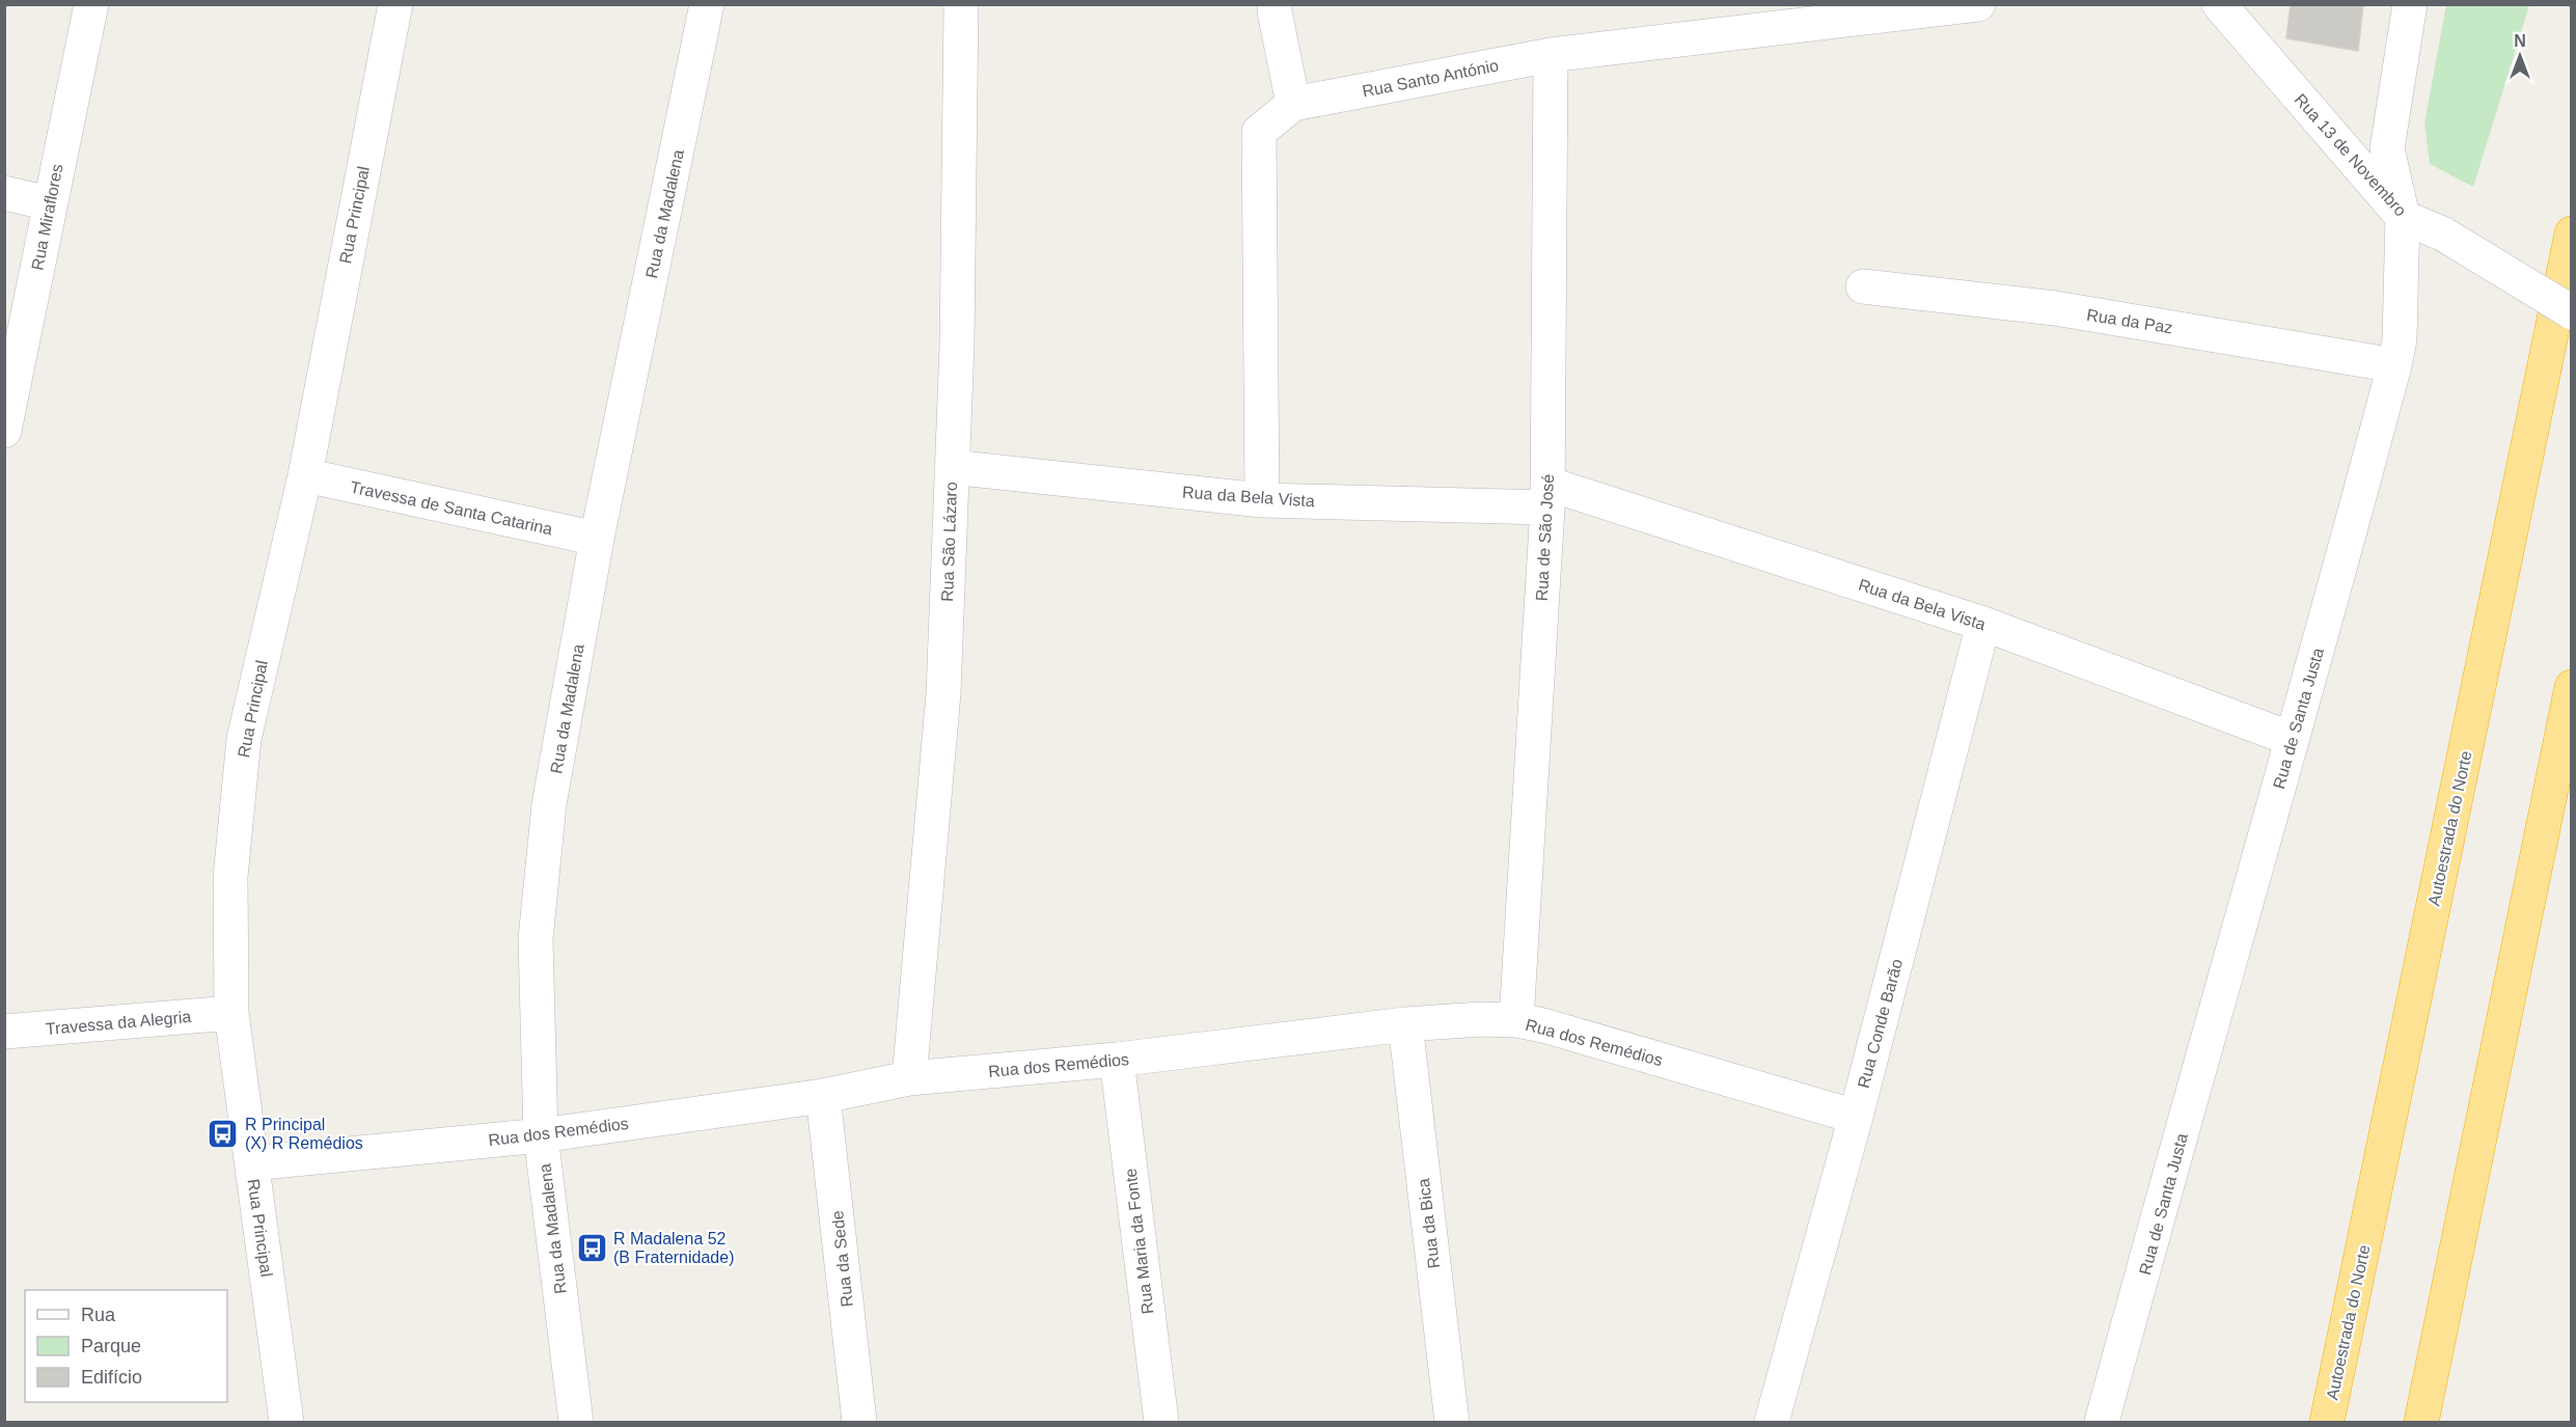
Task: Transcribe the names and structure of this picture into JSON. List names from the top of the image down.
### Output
{
  "streets": {
    "highway": ["Autoestrada do Norte"],
    "street": [
      "Rua Santo António",
      "Rua 13 de Novembro",
      "Rua da Madalena",
      "Rua Principal",
      "Rua Miraflores",
      "Rua da Paz",
      "Rua da Bela Vista",
      "Travessa de Santa Catarina",
      "Rua de São José",
      "Rua São Lázaro",
      "Rua de Santa Justa",
      "Travessa da Alegria",
      "Rua Conde Barão",
      "Rua dos Remédios",
      "Rua da Bica",
      "Rua Maria da Fonte",
      "Rua da Sede"
    ]
  },
  "crossings": [
    ["Rua Santo António", "Rua da Bela Vista"],
    ["Rua Santo António", "Rua de São José"],
    ["Rua 13 de Novembro", "Rua de Santa Justa"],
    ["Rua da Madalena", "Travessa de Santa Catarina"],
    ["Rua da Madalena", "Rua dos Remédios"],
    ["Rua Principal", "Travessa de Santa Catarina"],
    ["Rua Principal", "Travessa da Alegria"],
    ["Rua Principal", "Rua dos Remédios"],
    ["Rua da Paz", "Rua de Santa Justa"],
    ["Rua da Bela Vista", "Rua de São José"],
    ["Rua da Bela Vista", "Rua São Lázaro"],
    ["Rua da Bela Vista", "Rua de Santa Justa"],
    ["Rua da Bela Vista", "Rua Conde Barão"],
    ["Rua de São José", "Rua dos Remédios"],
    ["Rua São Lázaro", "Rua dos Remédios"],
    ["Rua Conde Barão", "Rua dos Remédios"],
    ["Rua dos Remédios", "Rua da Bica"],
    ["Rua dos Remédios", "Rua Maria da Fonte"],
    ["Rua dos Remédios", "Rua da Sede"]
  ],
  "places": {
    "bus stop": ["R Principal (X) R Remédios", "R Madalena 52 (B Fraternidade)"]
  },
  "legend": ["Rua", "Parque", "Edifício"],
  "north": "top"
}
